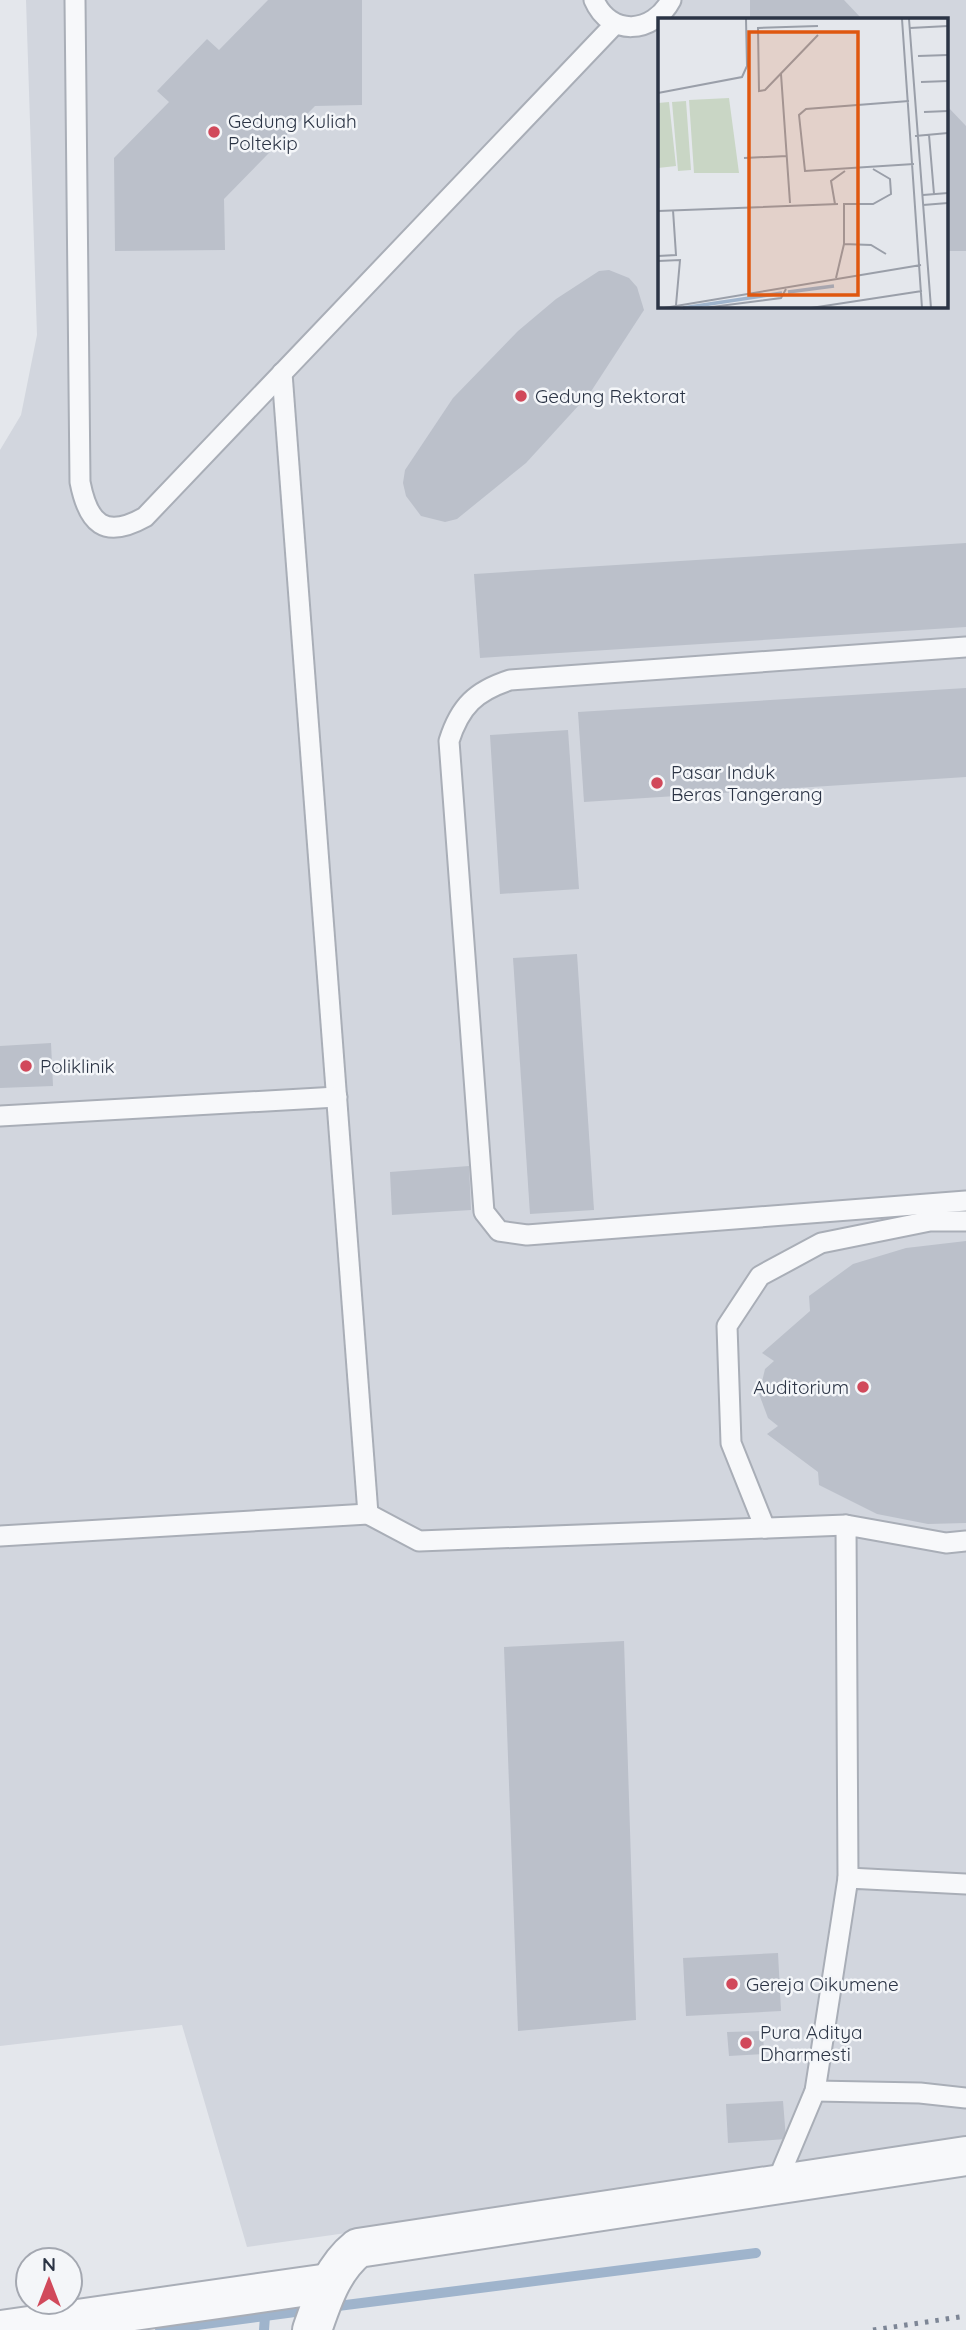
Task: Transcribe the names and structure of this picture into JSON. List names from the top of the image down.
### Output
{
  "places": [
    "Gedung Kuliah Poltekip",
    "Gedung Rektorat",
    "Pasar Induk Beras Tangerang",
    "Poliklinik",
    "Auditorium",
    "Gereja Oikumene",
    "Pura Aditya Dharmesti"
  ],
  "north": "top"
}
